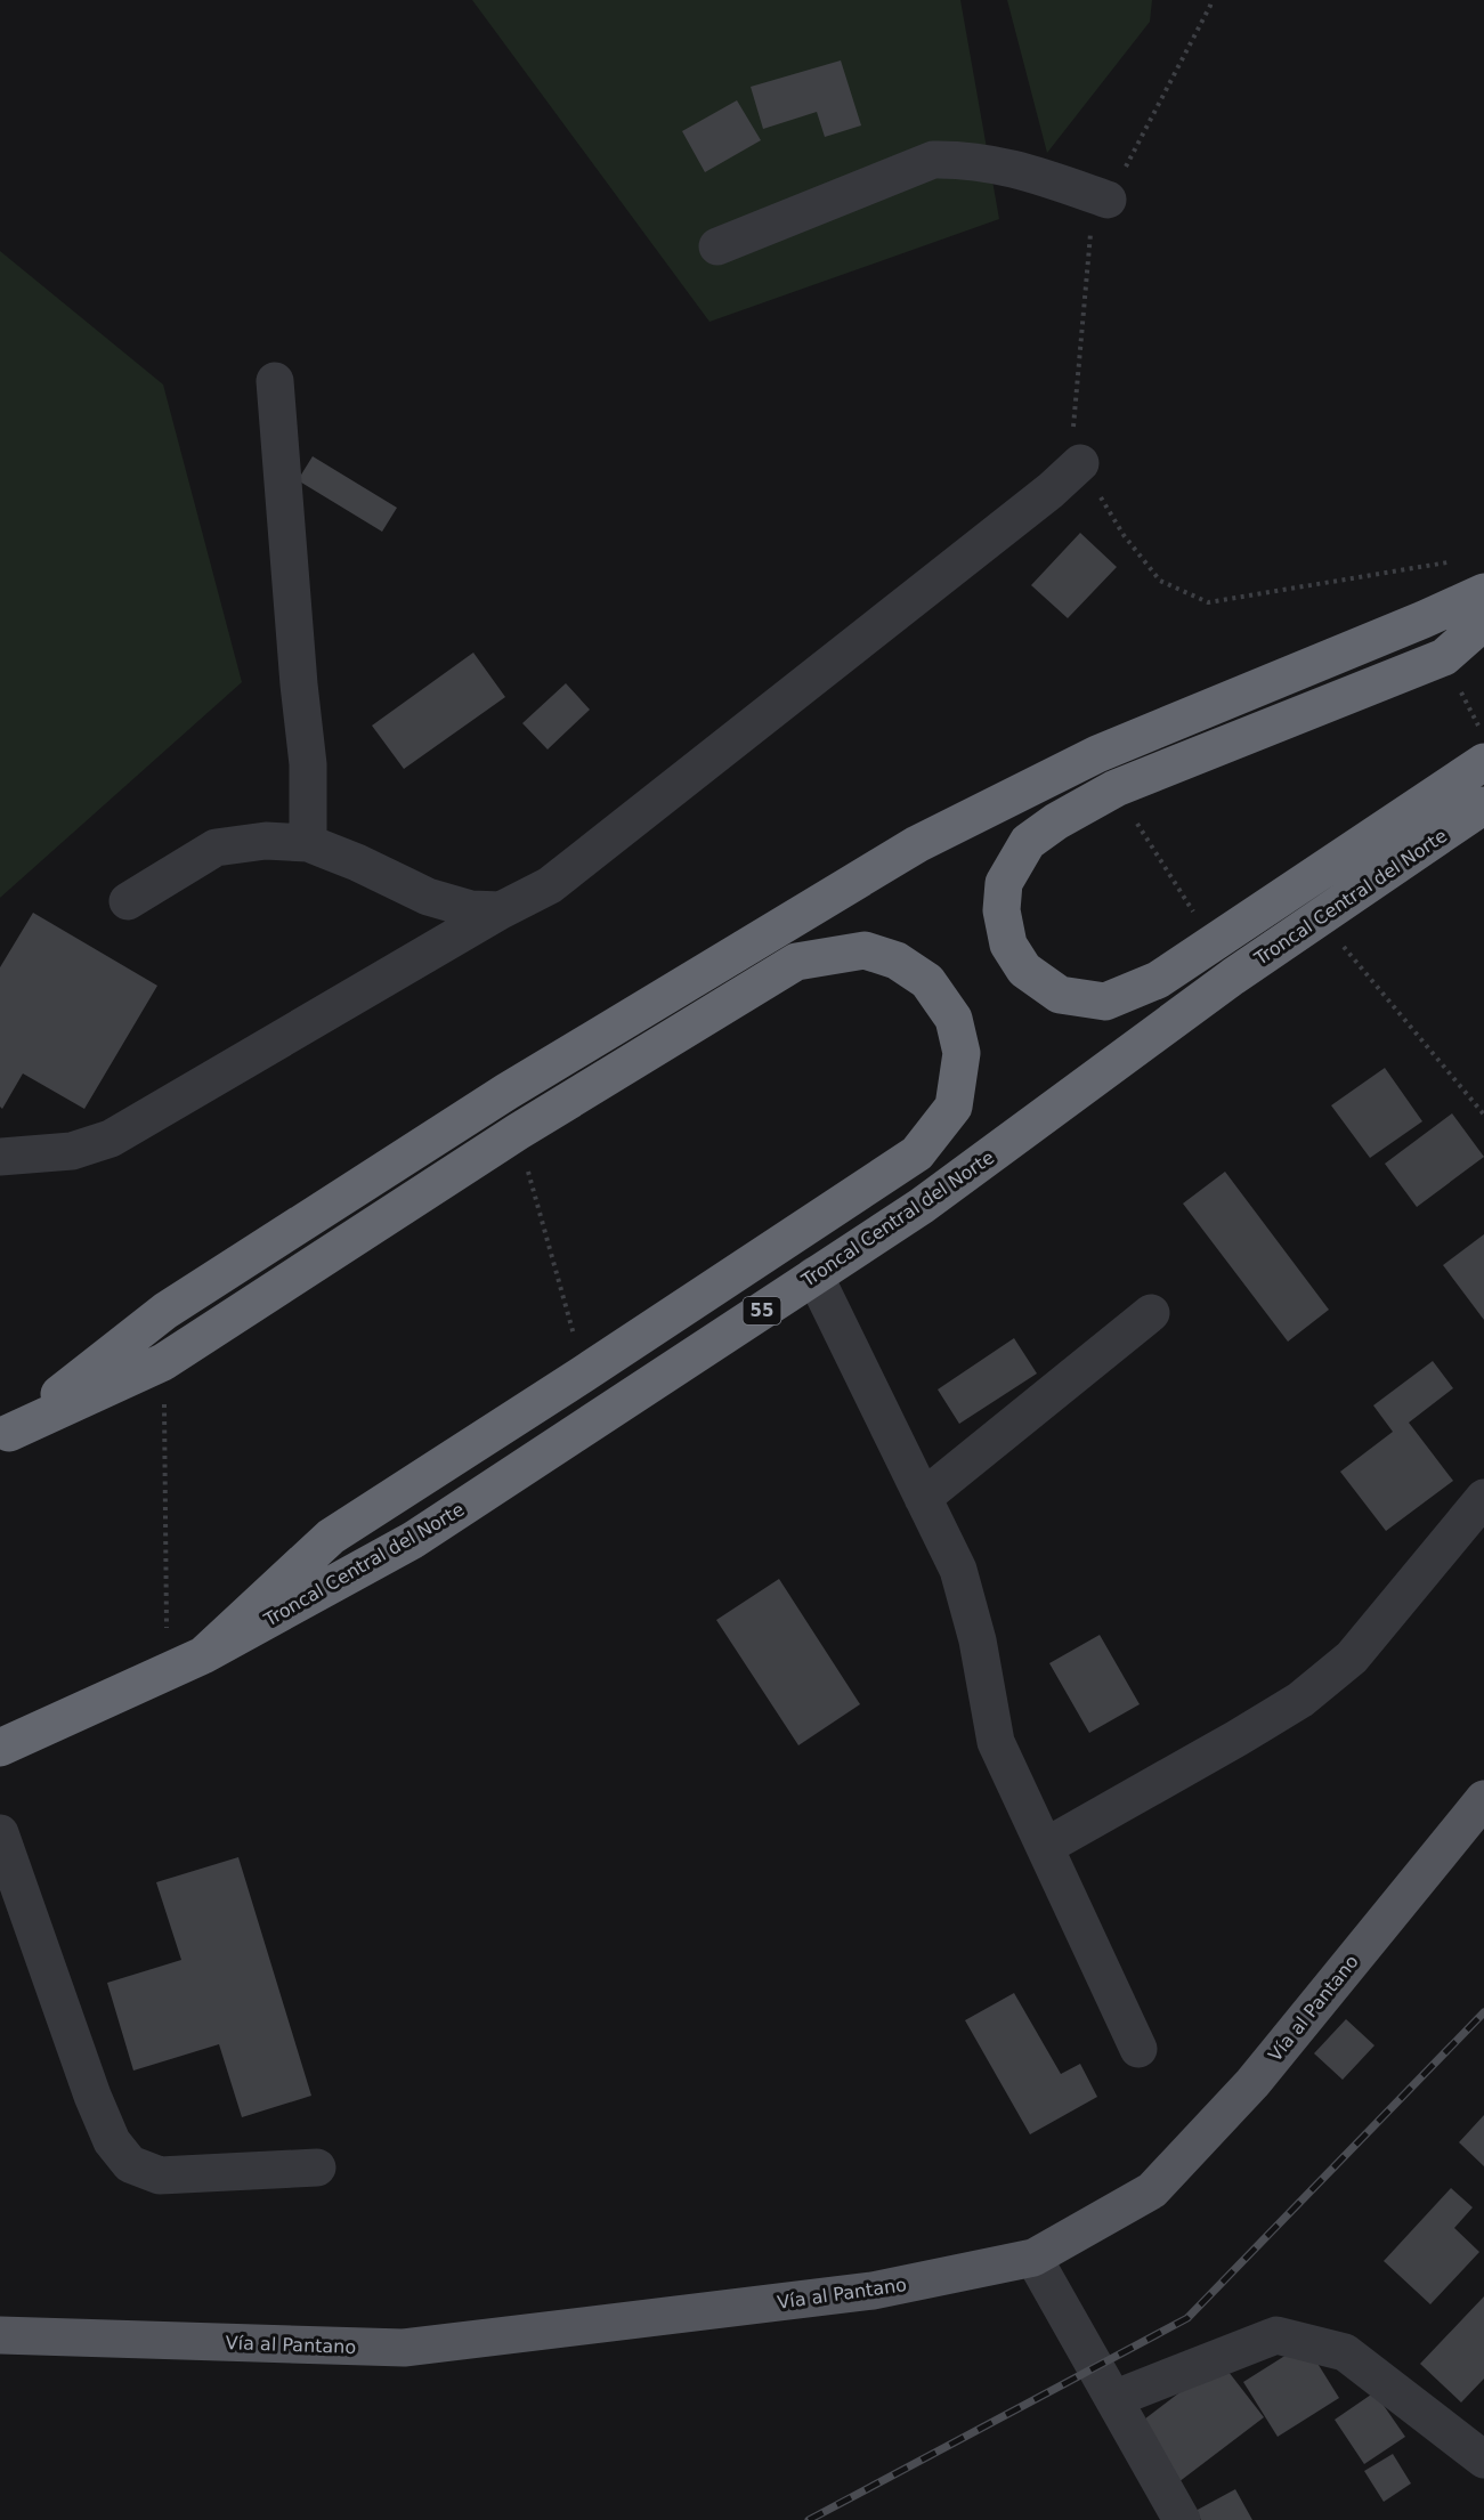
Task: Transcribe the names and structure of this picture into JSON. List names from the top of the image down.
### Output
{
  "streets": {
    "highway": ["Troncal Central del Norte", "55"],
    "main road": ["Vía al Pantano"]
  }
}
